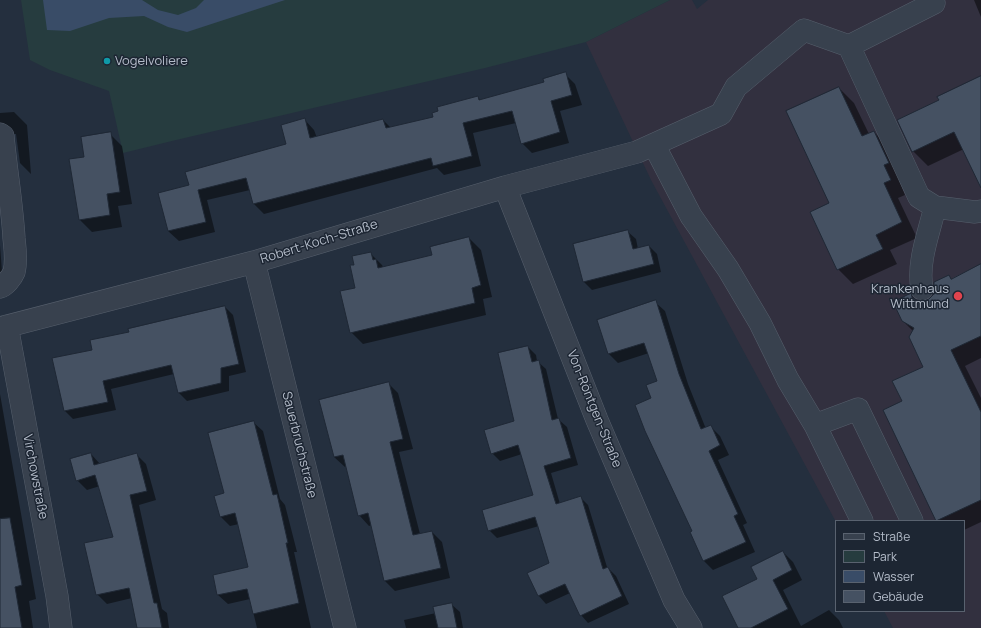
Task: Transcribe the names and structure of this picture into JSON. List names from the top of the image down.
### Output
{
  "streets": {
    "street": [
      "Robert-Koch-Straße",
      "Von-Röntgen-Straße",
      "Sauerbruchstraße",
      "Virchowstraße"
    ]
  },
  "crossings": [
    ["Robert-Koch-Straße", "Von-Röntgen-Straße"],
    ["Robert-Koch-Straße", "Sauerbruchstraße"],
    ["Robert-Koch-Straße", "Virchowstraße"]
  ],
  "places": ["Vogelvoliere", "Krankenhaus Wittmund"],
  "legend": [
    "Straße",
    "Park",
    "Wasser",
    "Gebäude"
  ]
}
